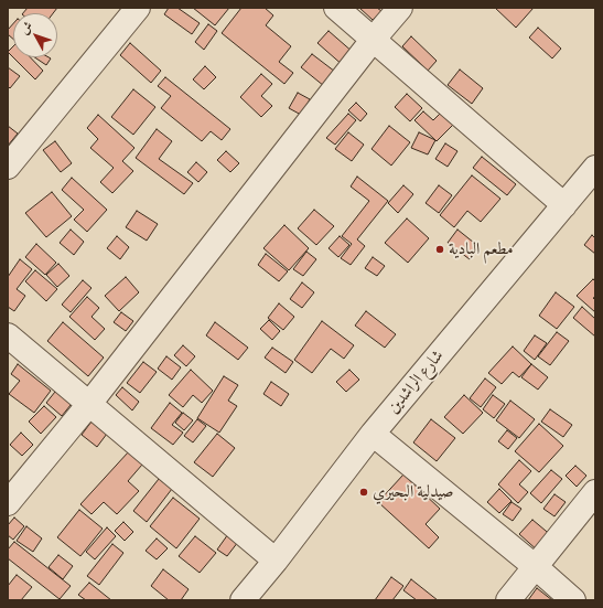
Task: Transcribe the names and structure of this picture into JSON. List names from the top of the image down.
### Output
{
  "streets": {
    "street": ["شارع الراشدين"]
  },
  "places": ["مطعم البادية", "صيدلية البحيري"],
  "north": "top left"
}
